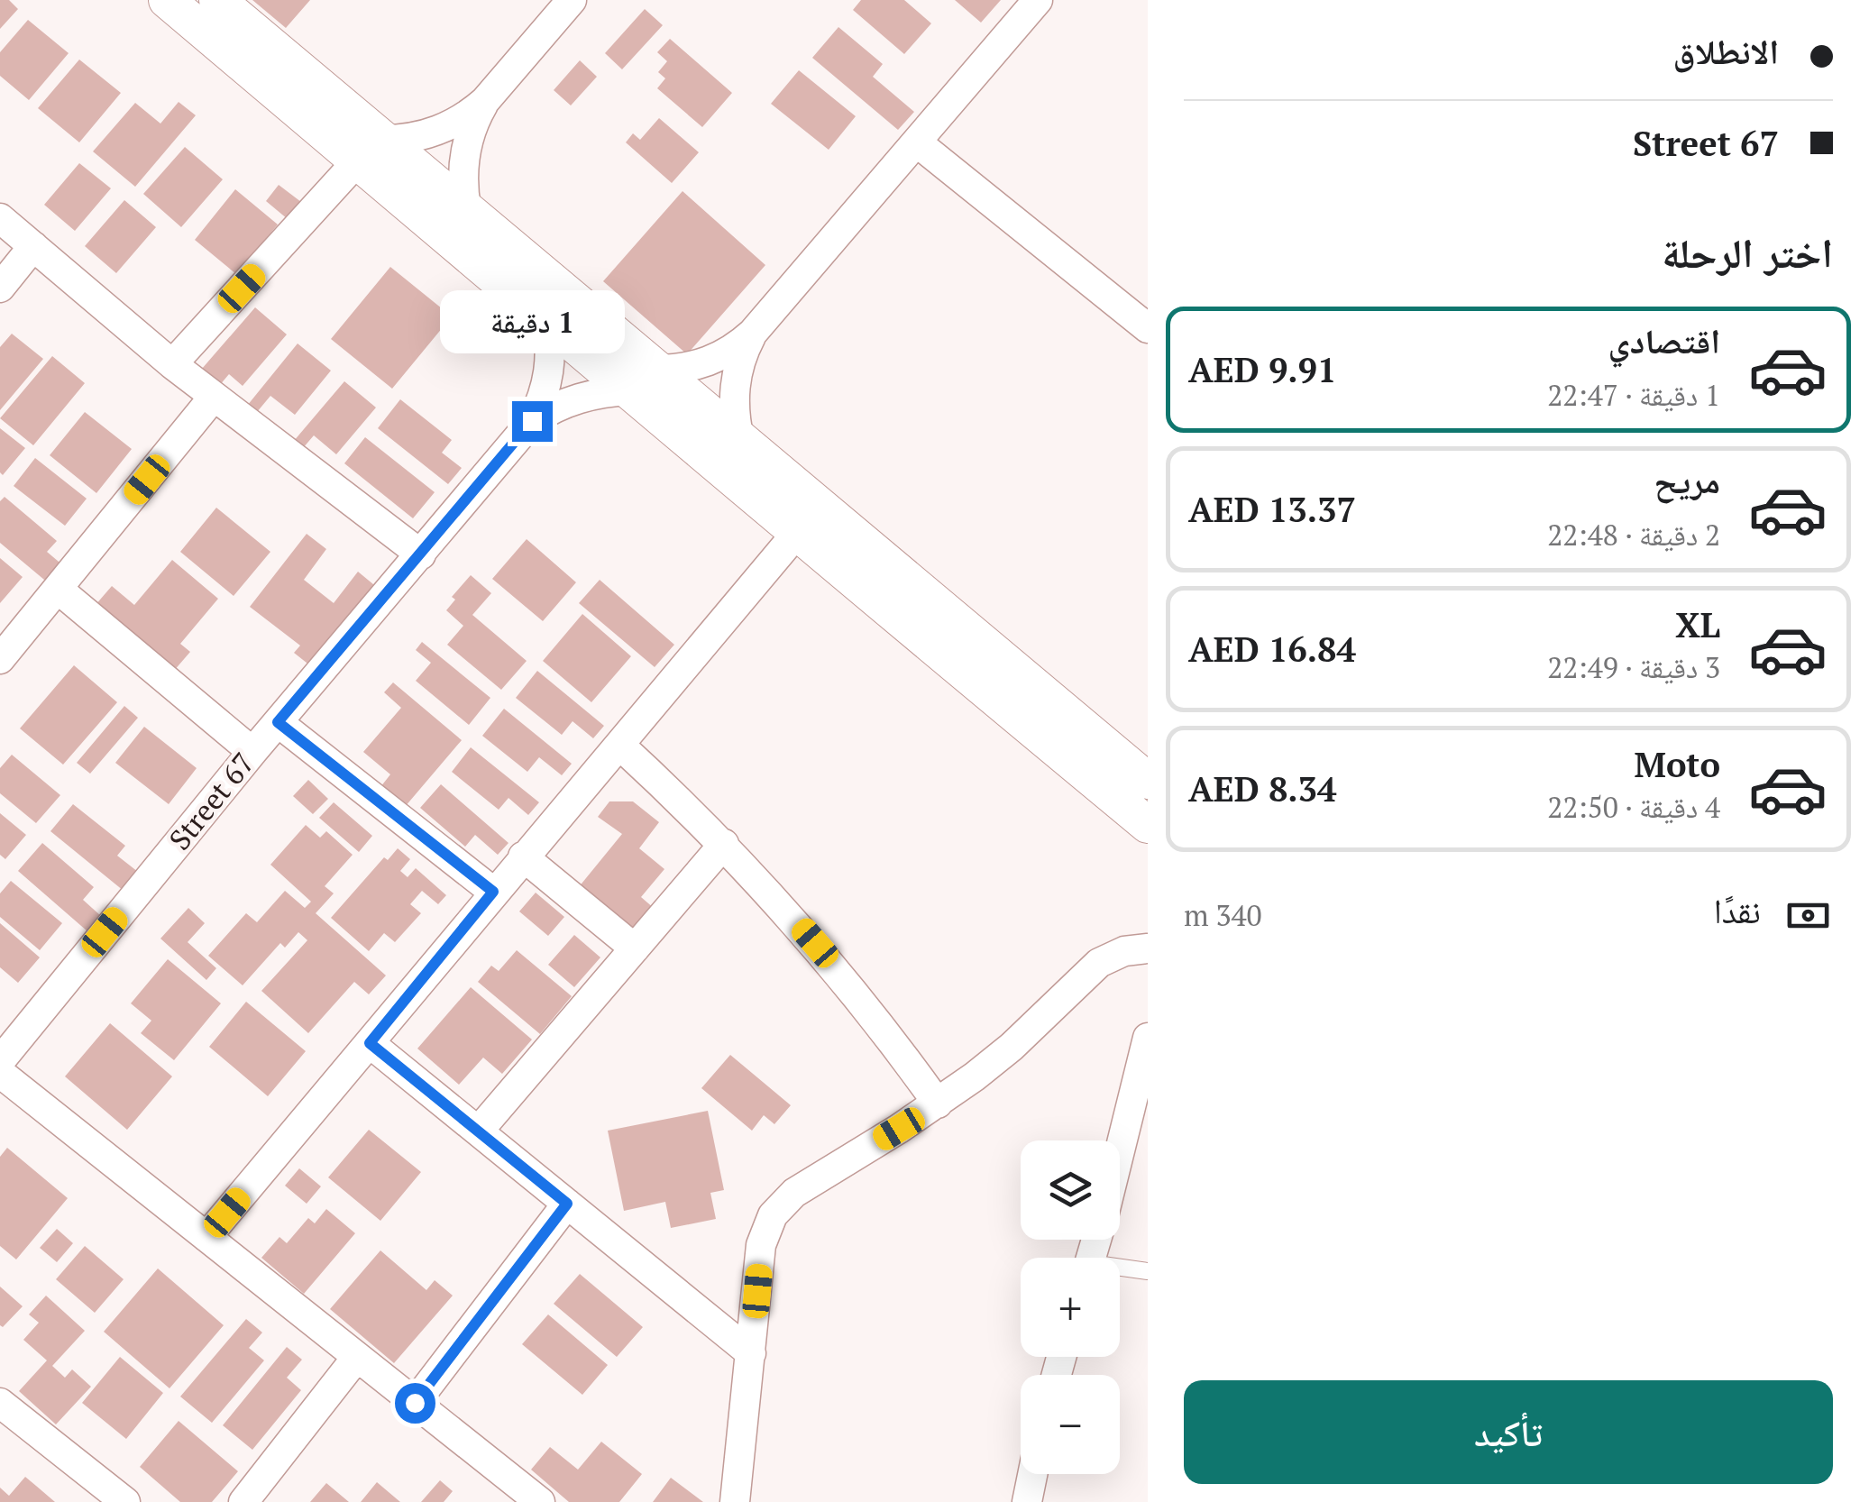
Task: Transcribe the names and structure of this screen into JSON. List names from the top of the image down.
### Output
{
  "streets": {
    "street": ["Street 67"]
  },
  "page": {
    "banner": ["الانطلاق", "Street 67"],
    "heading": "اختر الرحلة",
    "bubble": "1 دقيقة",
    "list": [
      {
        "name": "اقتصادي",
        "note": "1 دقيقة · 22:47",
        "value": "AED 9.91"
      },
      {
        "name": "مريح",
        "note": "2 دقيقة · 22:48",
        "value": "AED 13.37"
      },
      {
        "name": "XL",
        "note": "3 دقيقة · 22:49",
        "value": "AED 16.84"
      },
      {
        "name": "Moto",
        "note": "4 دقيقة · 22:50",
        "value": "AED 8.34"
      }
    ],
    "pay": ["نقدًا", "340 m"],
    "map_buttons": ["+", "−"],
    "buttons": "تأكيد"
  }
}
